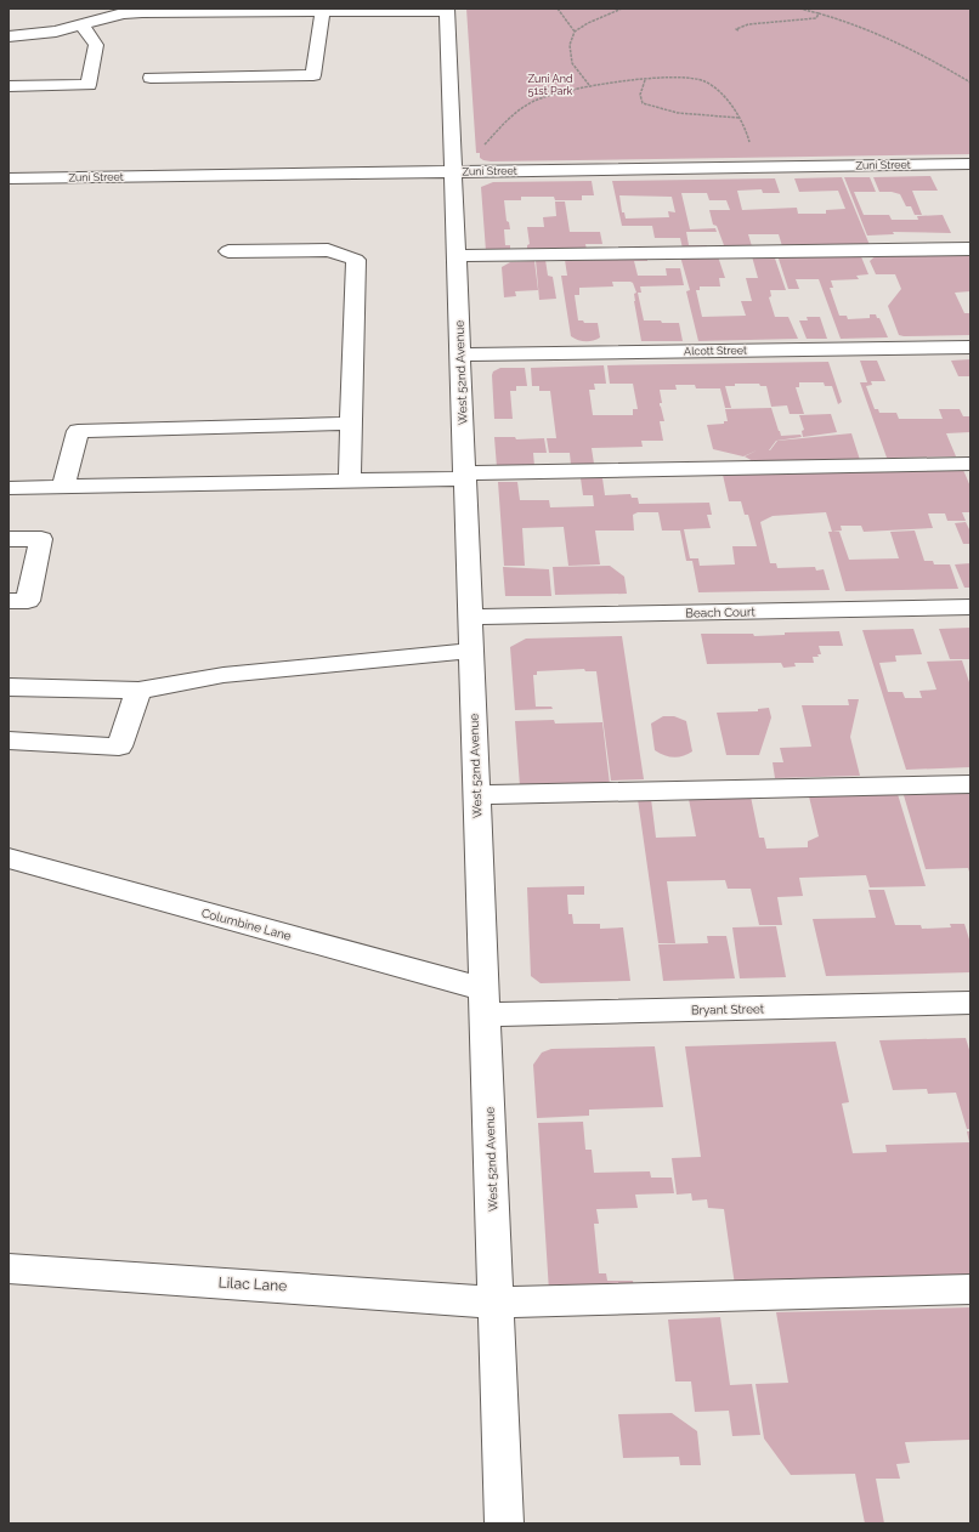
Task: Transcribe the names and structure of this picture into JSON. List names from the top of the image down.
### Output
{
  "streets": {
    "street": [
      "Zuni Street",
      "Alcott Street",
      "West 52nd Avenue",
      "Beach Court",
      "Columbine Lane",
      "Bryant Street",
      "Lilac Lane"
    ]
  },
  "crossings": [
    ["Zuni Street", "West 52nd Avenue"],
    ["Alcott Street", "West 52nd Avenue"],
    ["West 52nd Avenue", "Beach Court"],
    ["West 52nd Avenue", "Columbine Lane"],
    ["West 52nd Avenue", "Bryant Street"],
    ["West 52nd Avenue", "Lilac Lane"],
    ["Columbine Lane", "Bryant Street"]
  ],
  "parks": ["Zuni And 51st Park"]
}
